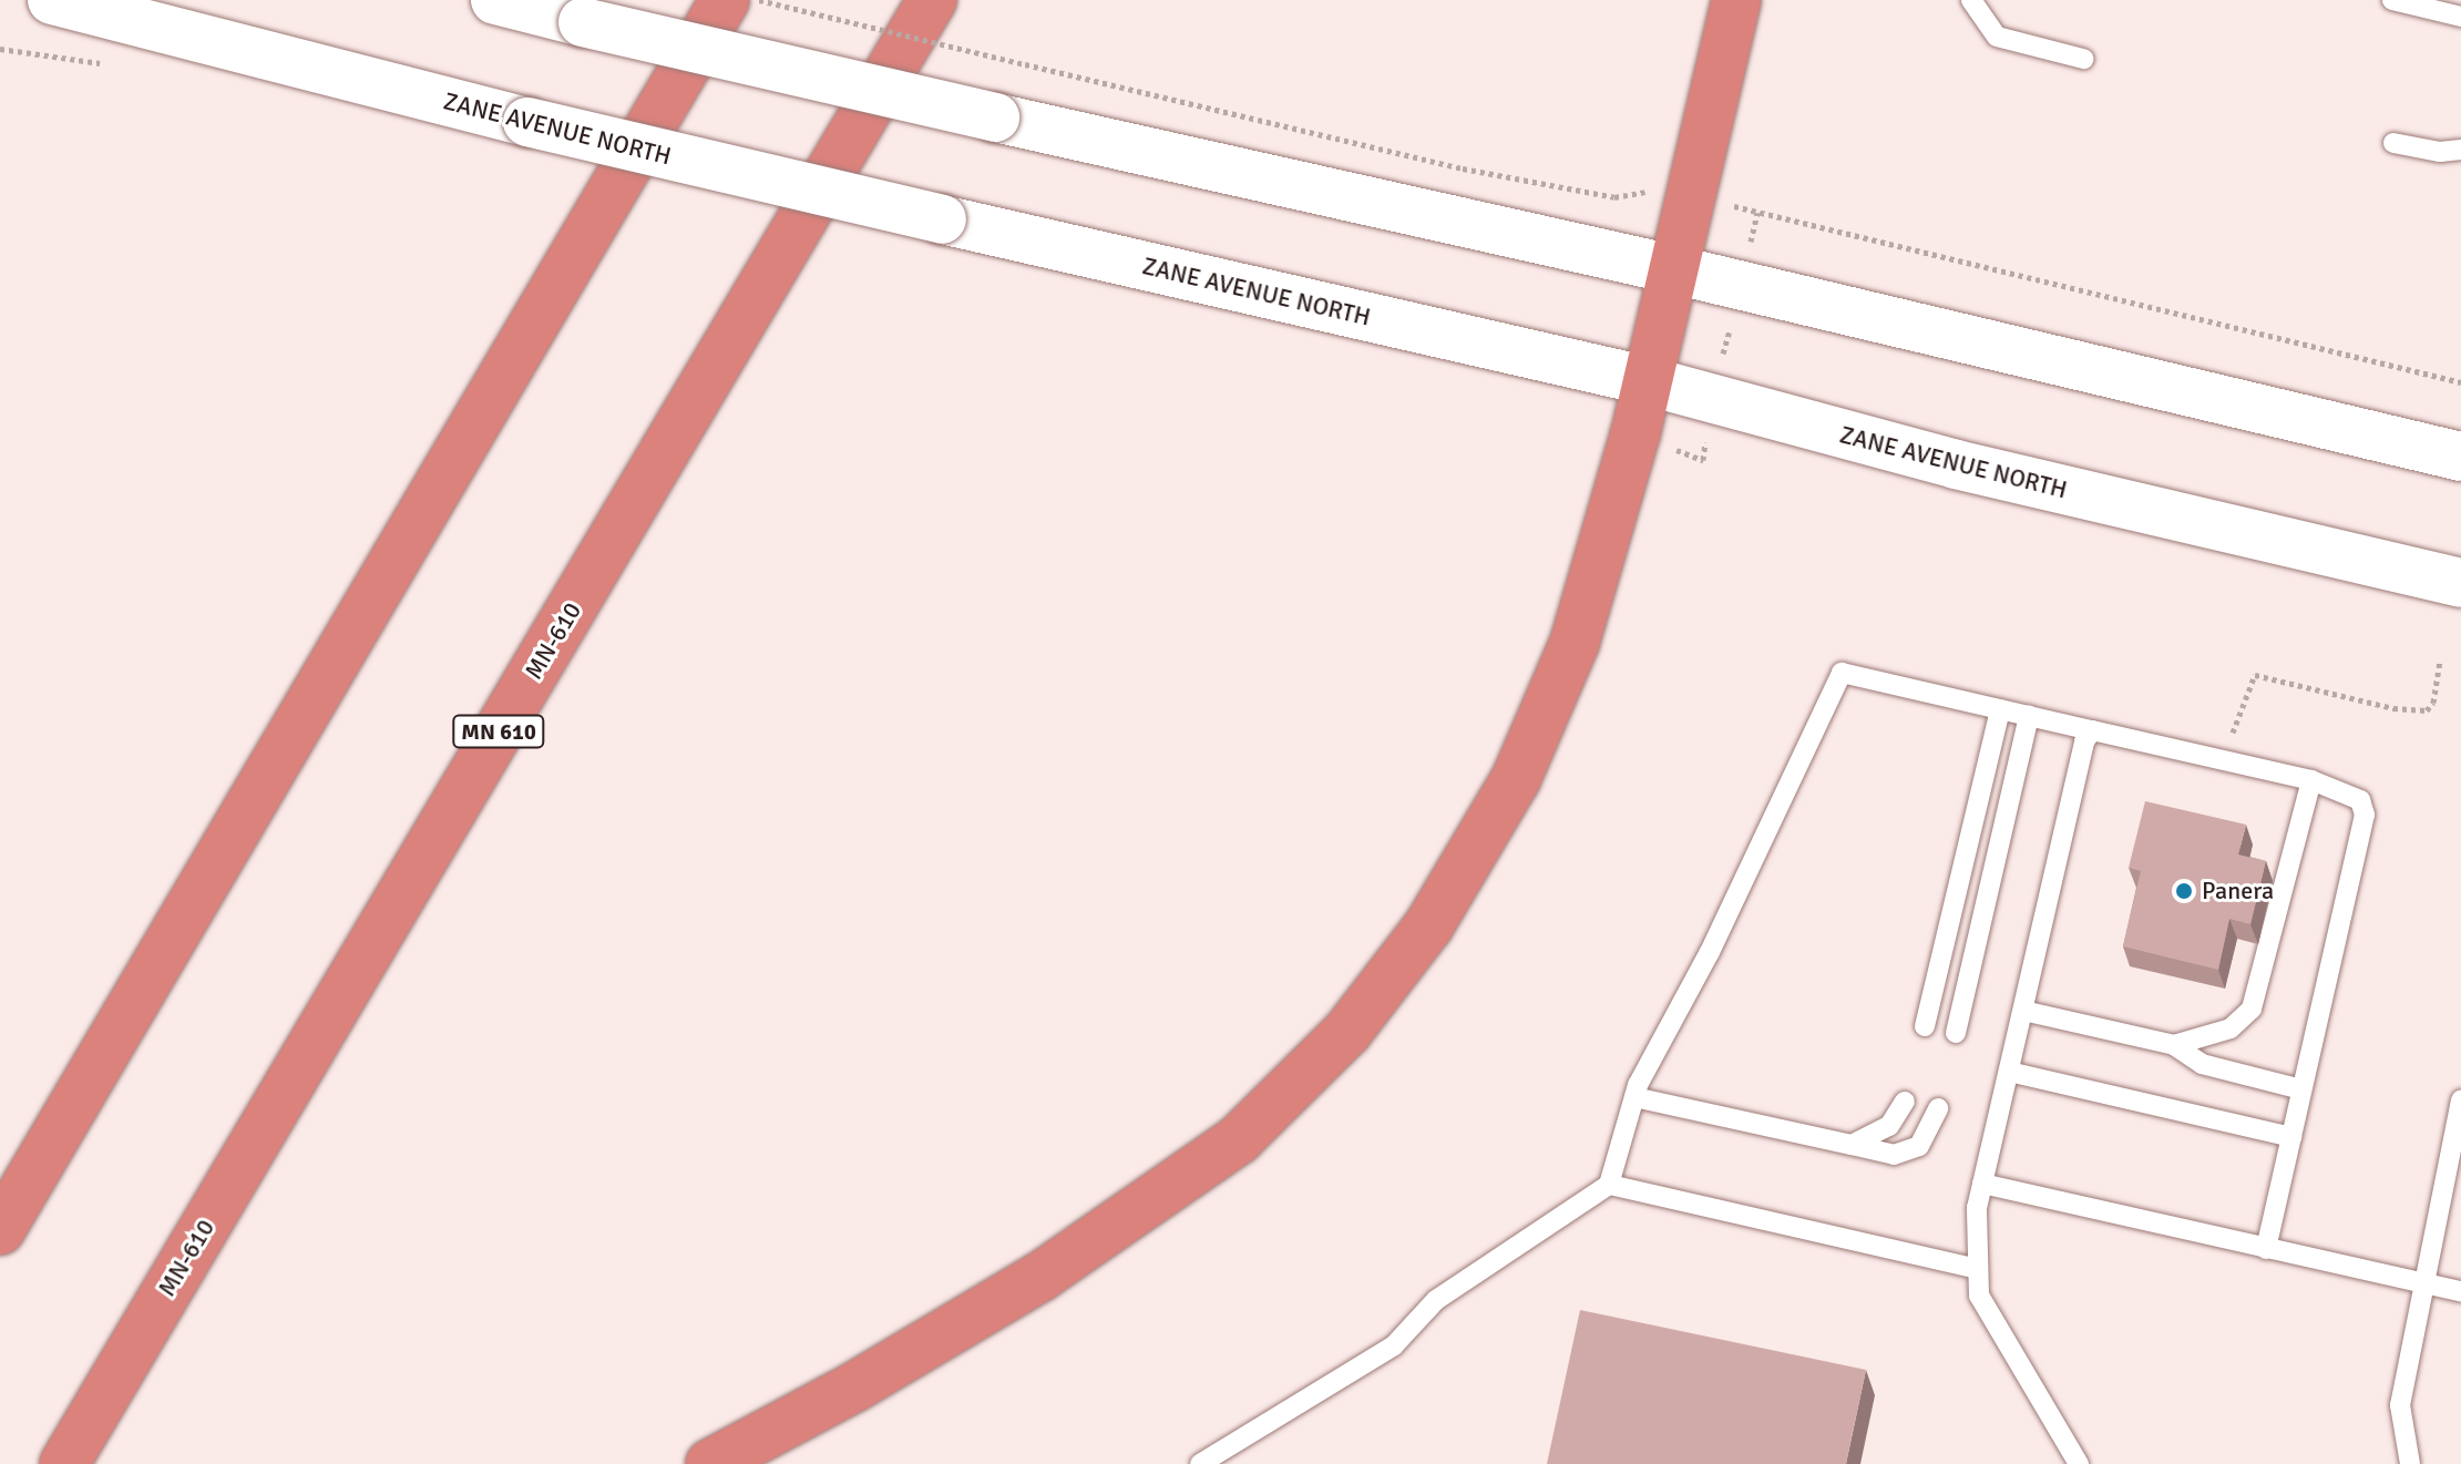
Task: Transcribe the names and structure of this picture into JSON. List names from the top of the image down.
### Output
{
  "streets": {
    "highway": ["MN-610", "MN 610"],
    "main road": ["ZANE AVENUE NORTH"]
  },
  "places": ["Panera"]
}
